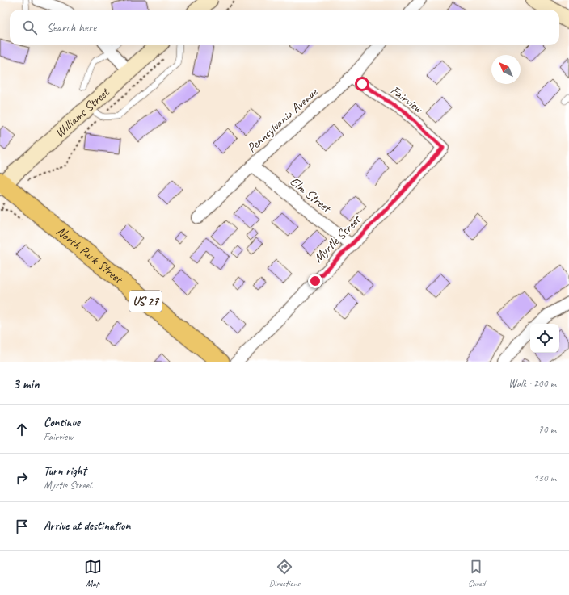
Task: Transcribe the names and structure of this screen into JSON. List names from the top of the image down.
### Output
{
  "streets": {
    "main road": ["North Park Street", "US 27"],
    "street": [
      "Fairview",
      "Williams Street",
      "Pennsylvania Avenue",
      "Elm Street",
      "Myrtle Street"
    ]
  },
  "crossings": [
    ["Fairview", "Pennsylvania Avenue"],
    ["Fairview", "Myrtle Street"],
    ["Williams Street", "North Park Street"],
    ["Pennsylvania Avenue", "Elm Street"],
    ["Elm Street", "Myrtle Street"]
  ],
  "north": "top left",
  "page": {
    "search": "Search here",
    "heading": ["3 min", "Walk · 200 m"],
    "list": [
      ["Continue", "Fairview", "70 m"],
      ["Turn right", "Myrtle Street", "130 m"],
      "Arrive at destination"
    ],
    "nav": ["Map", "Directions", "Saved"]
  }
}
